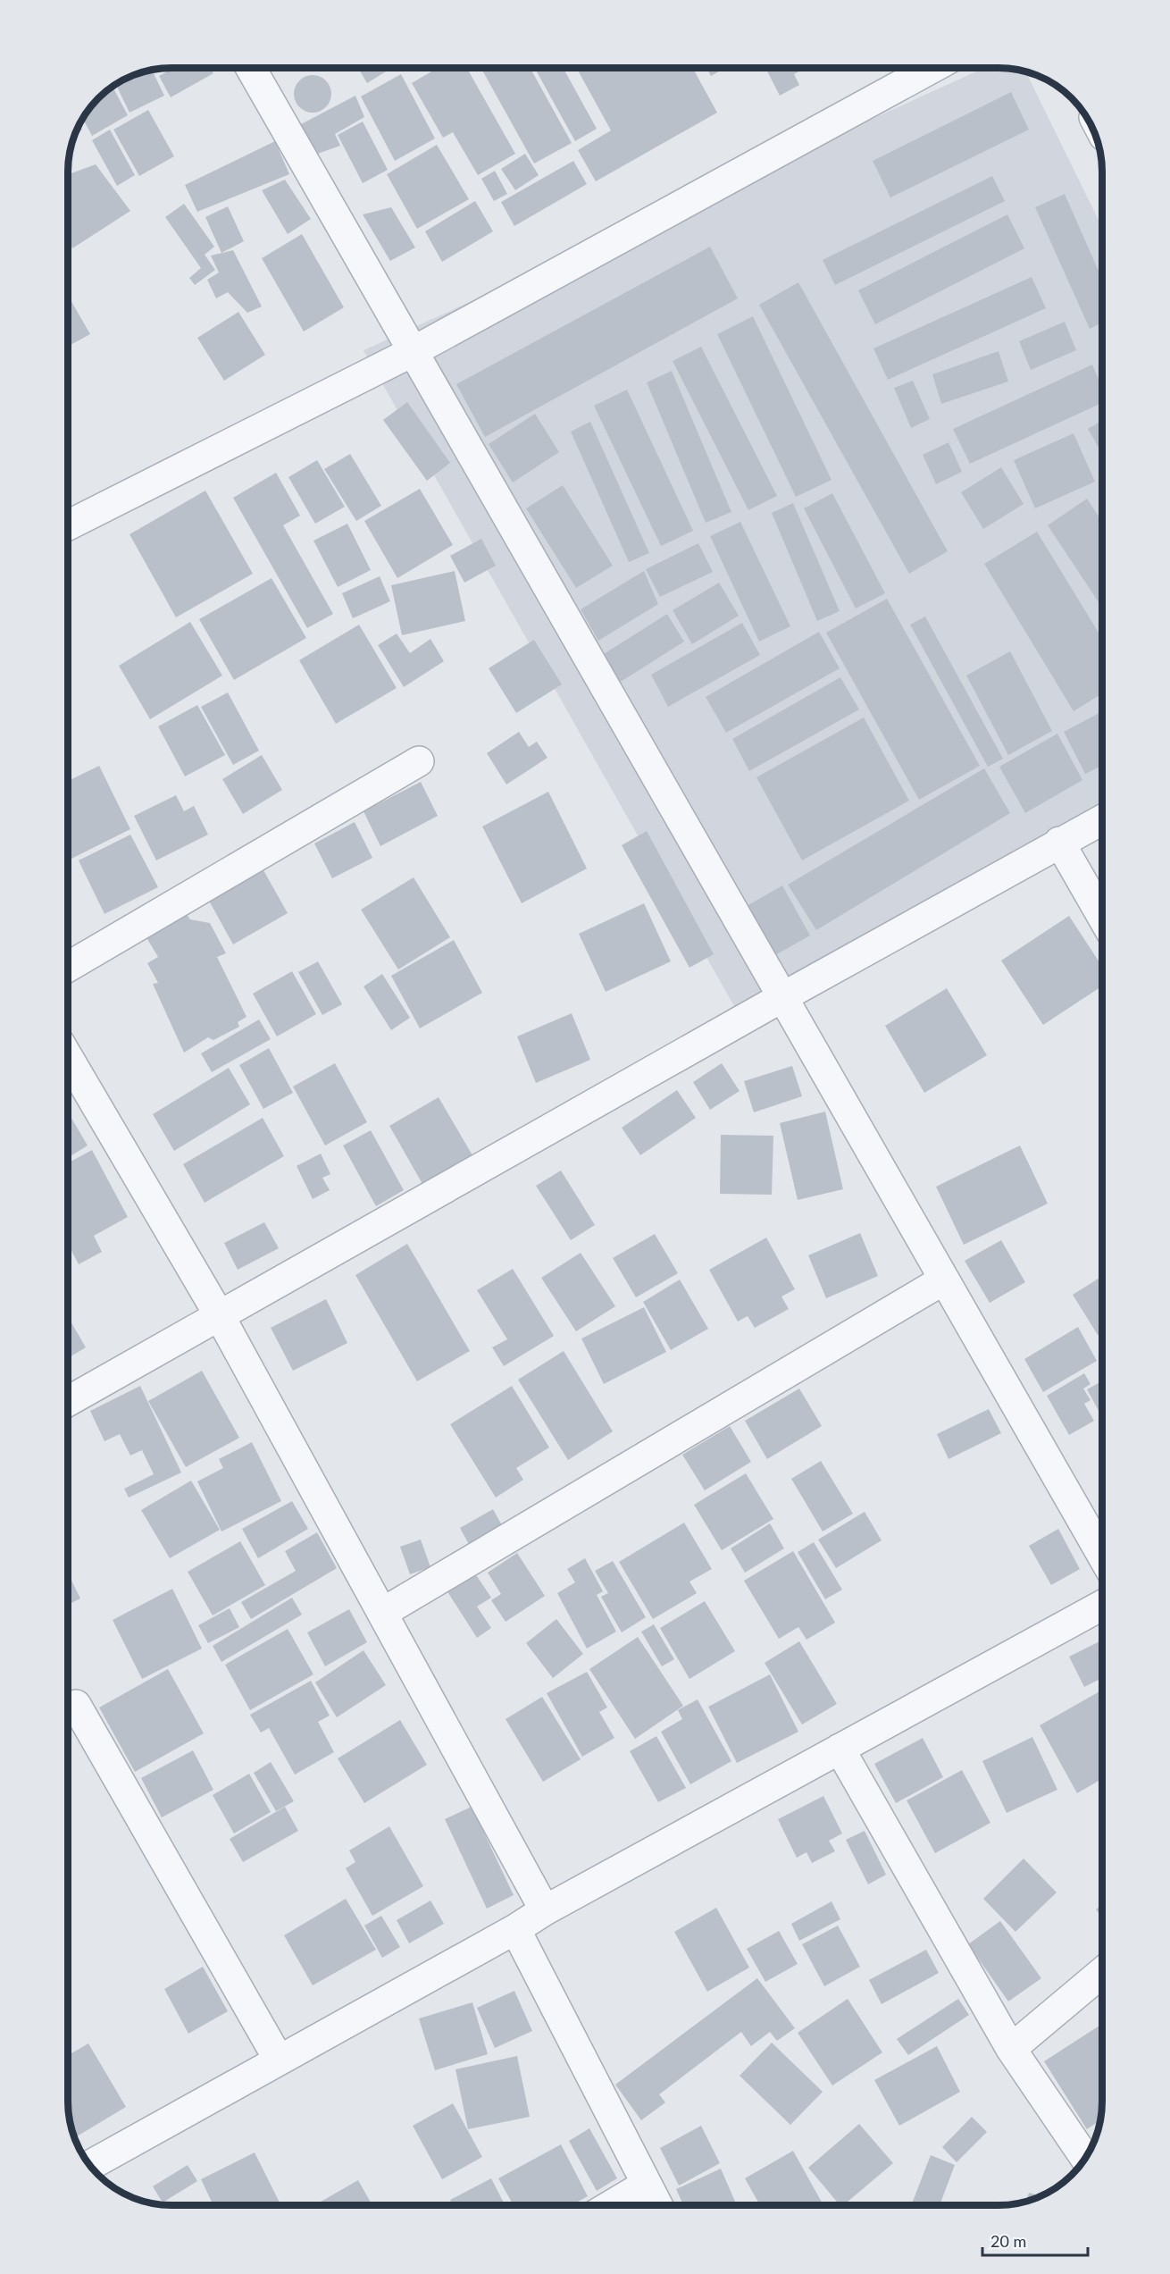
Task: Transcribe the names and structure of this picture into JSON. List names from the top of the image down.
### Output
{
  "scale_bar": "20 m"
}
